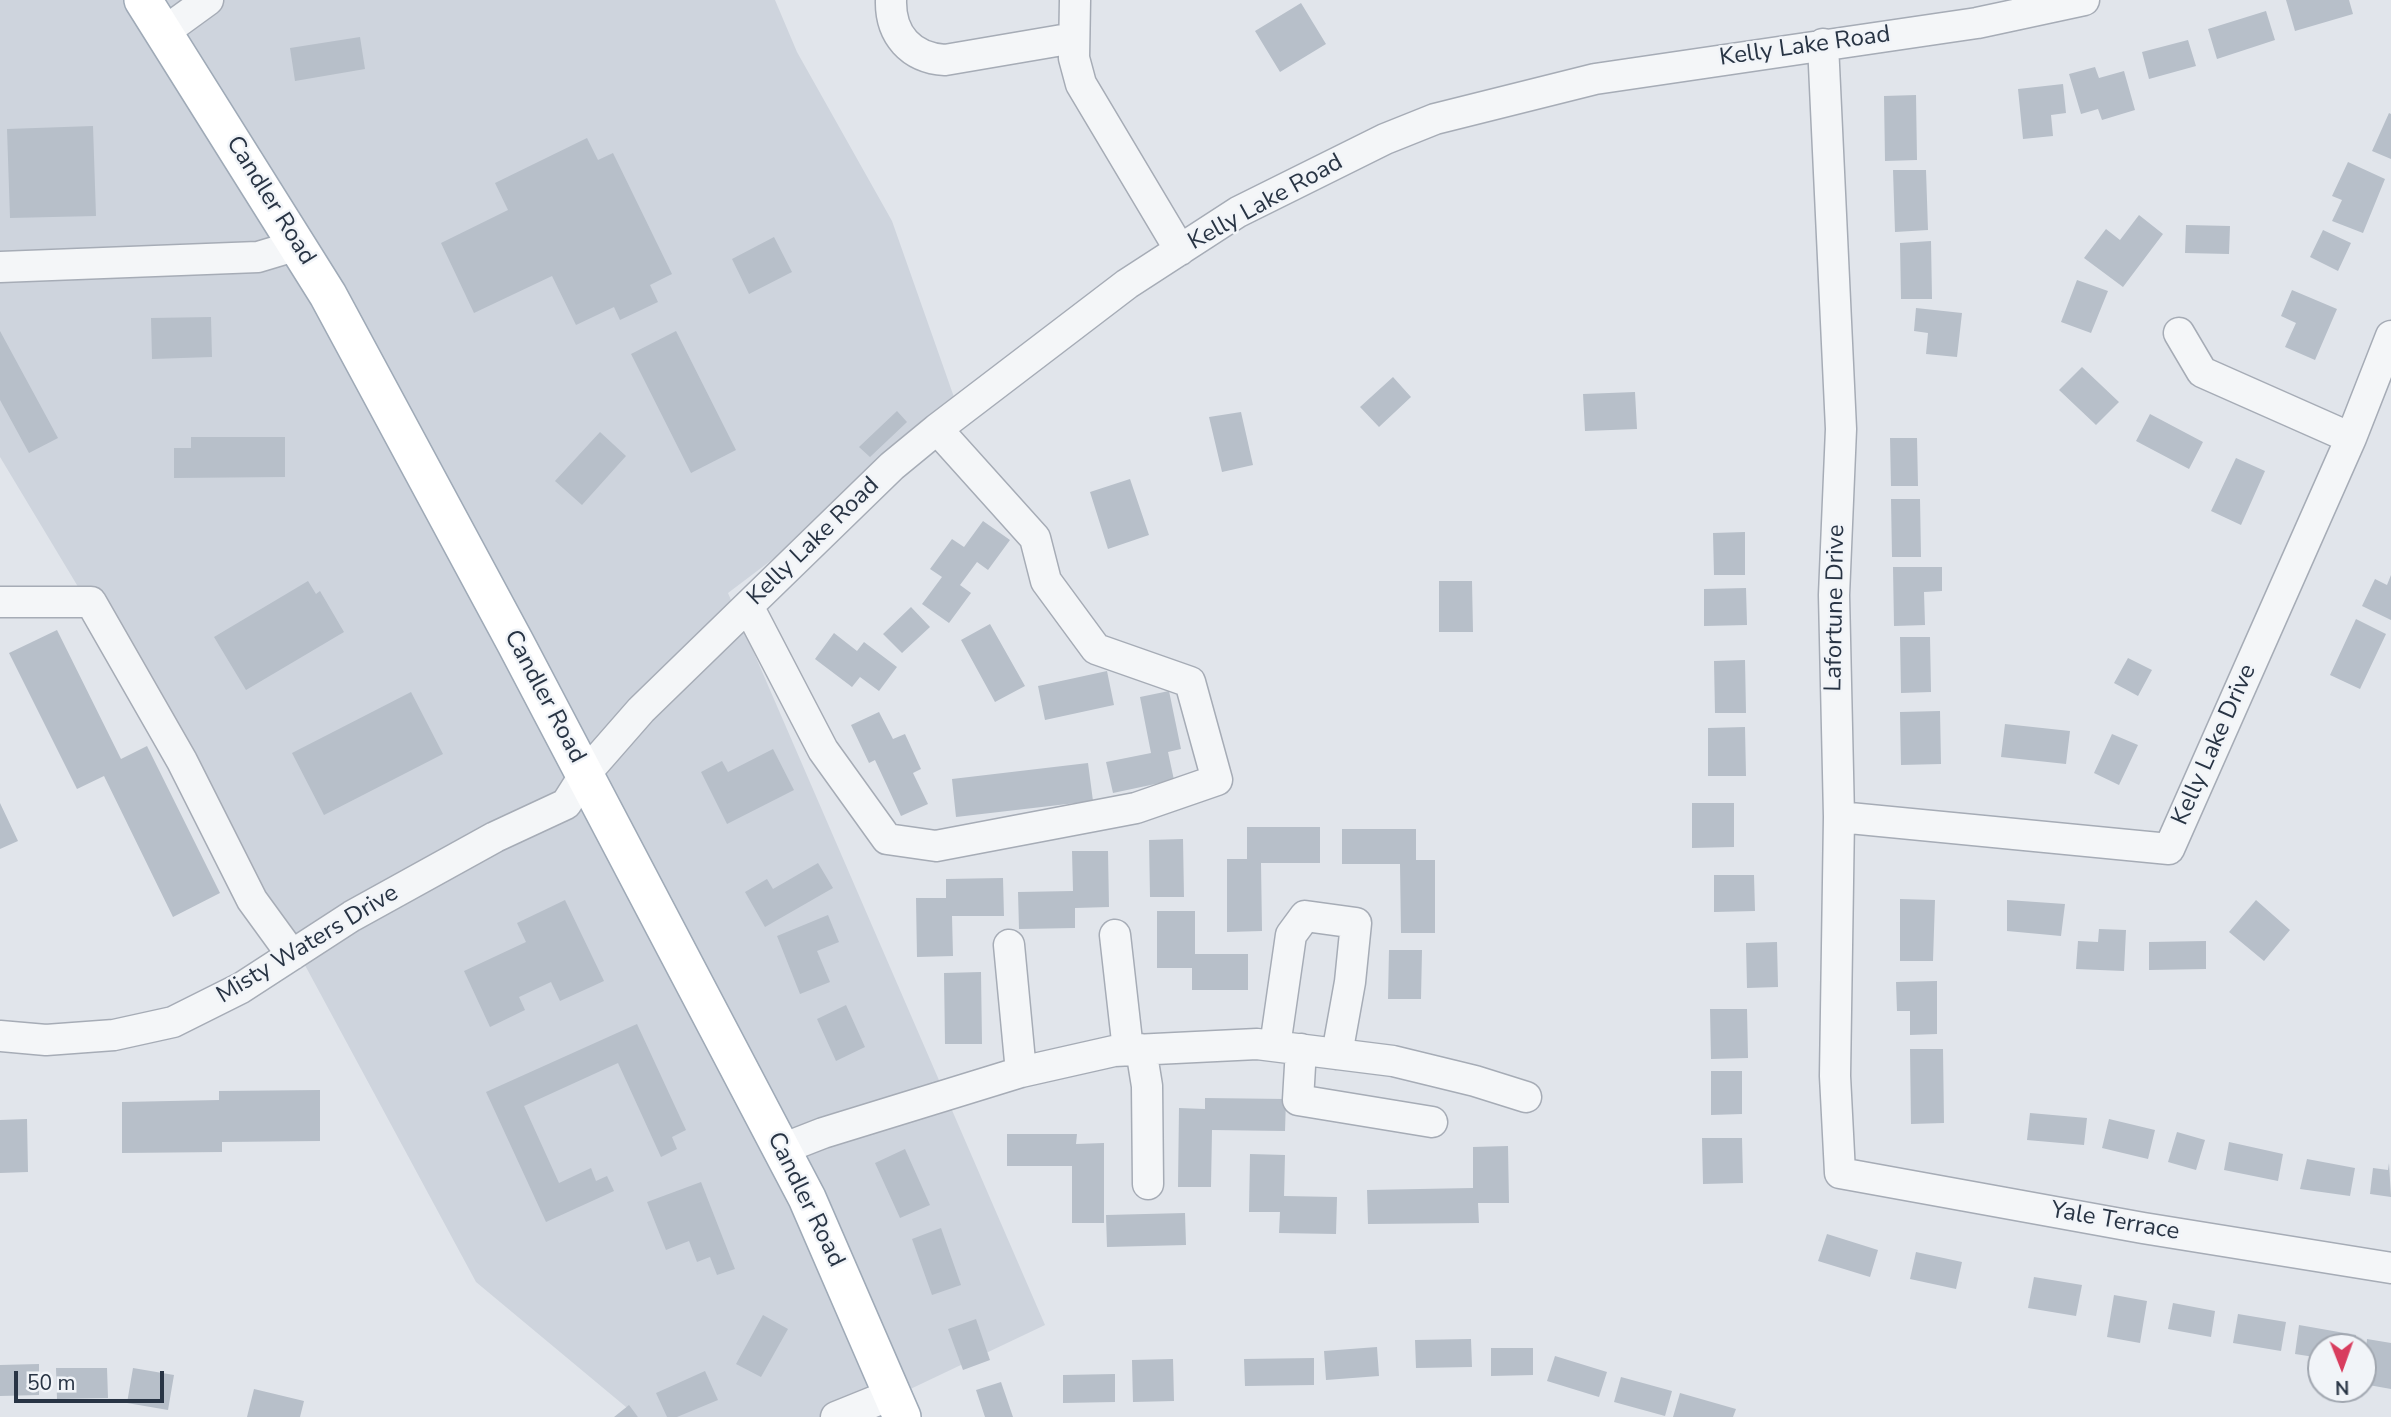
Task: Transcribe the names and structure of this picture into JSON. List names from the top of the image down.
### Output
{
  "streets": {
    "main road": ["Candler Road"],
    "street": [
      "Kelly Lake Road",
      "Lafortune Drive",
      "Kelly Lake Drive",
      "Misty Waters Drive",
      "Yale Terrace"
    ]
  },
  "crossings": [
    ["Kelly Lake Road", "Candler Road"],
    ["Kelly Lake Road", "Lafortune Drive"],
    ["Kelly Lake Road", "Misty Waters Drive"],
    ["Candler Road", "Misty Waters Drive"],
    ["Lafortune Drive", "Kelly Lake Drive"],
    ["Lafortune Drive", "Yale Terrace"]
  ],
  "scale_bar": "50 m",
  "north": "bottom"
}
